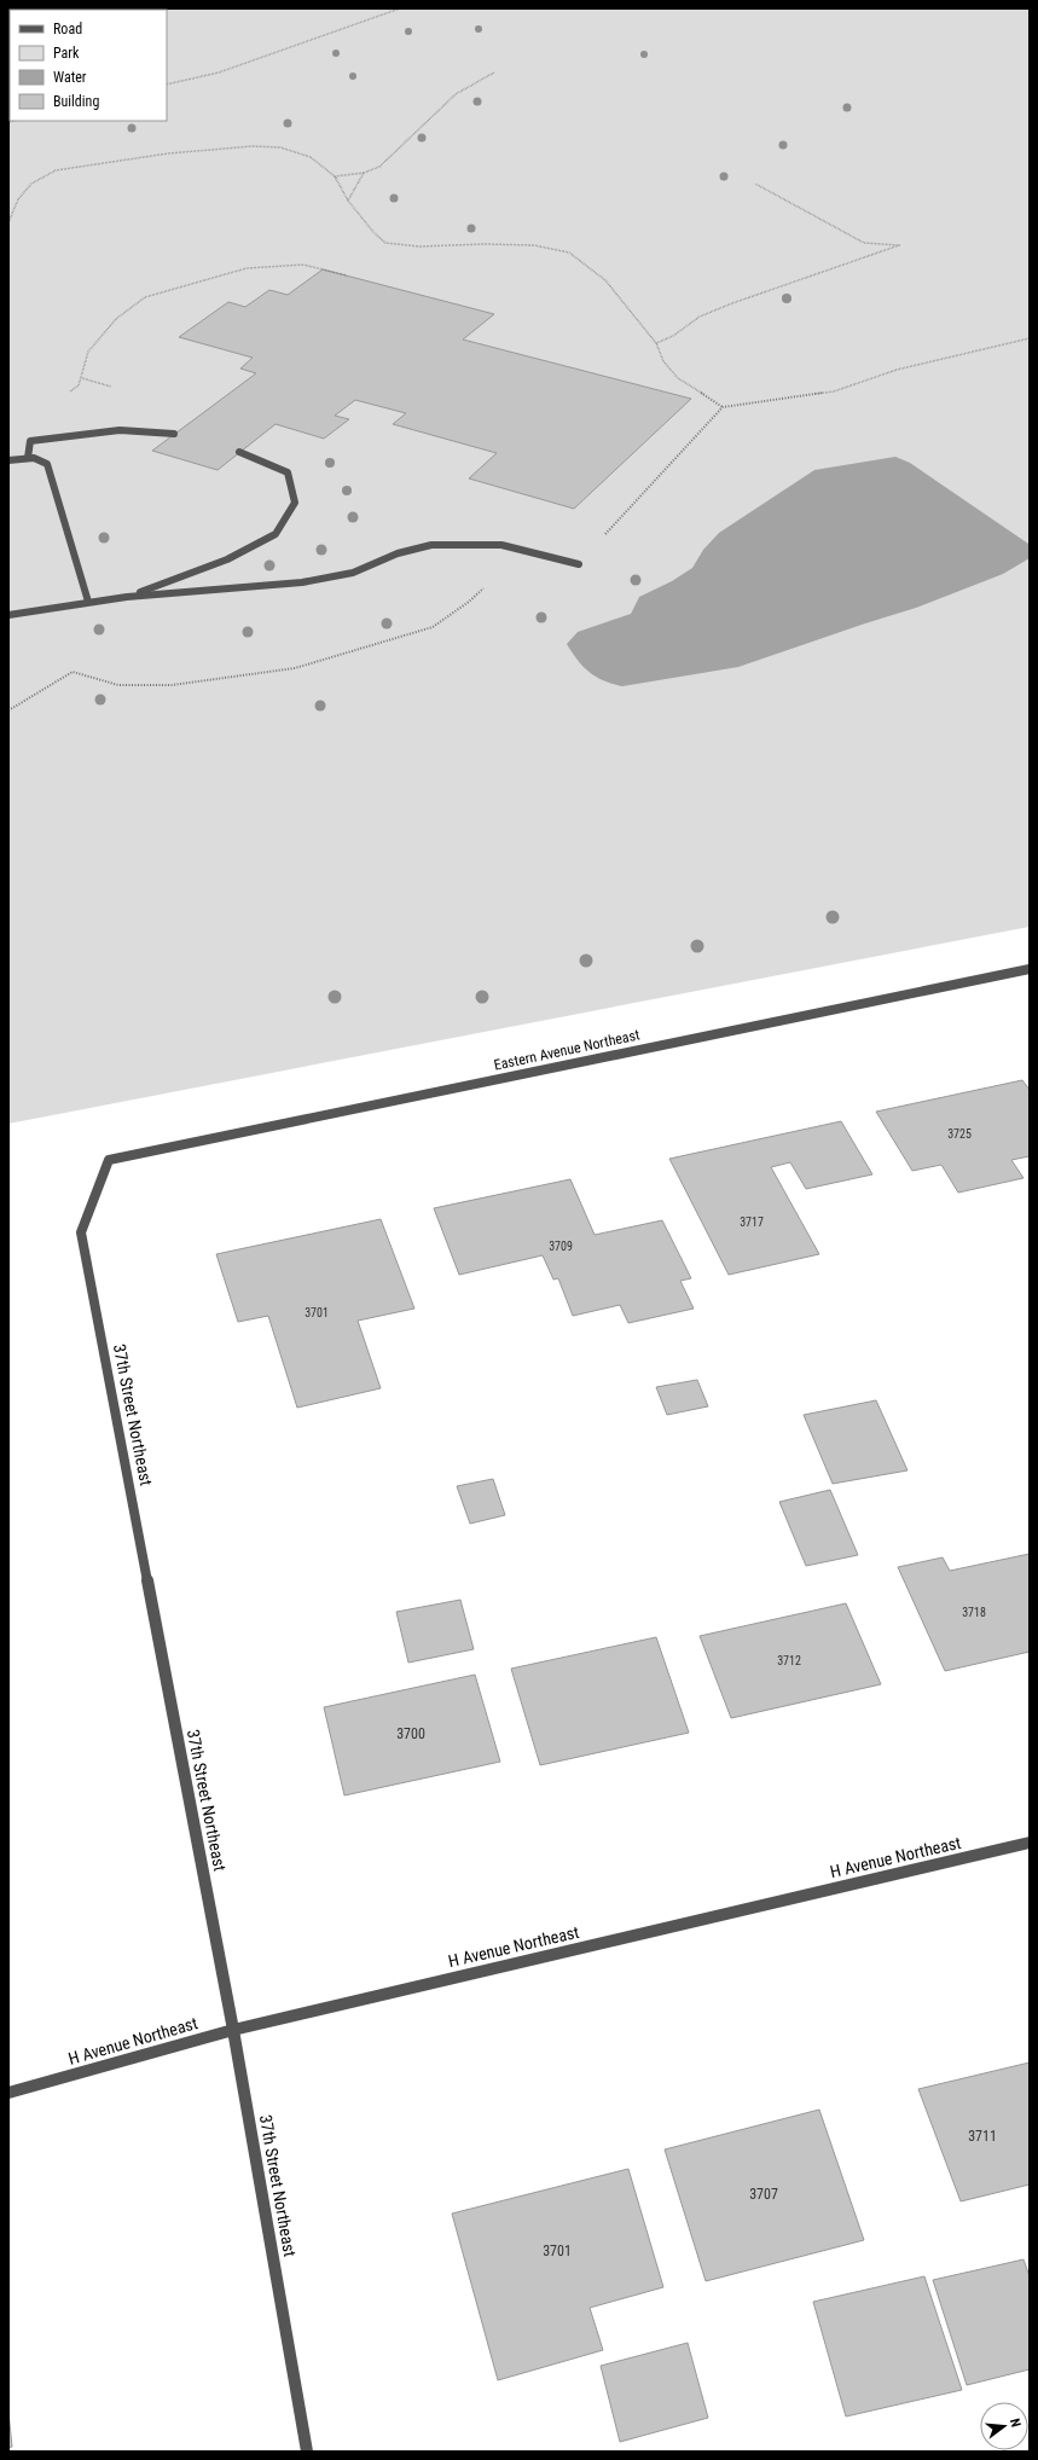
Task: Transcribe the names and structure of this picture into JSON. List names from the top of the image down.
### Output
{
  "streets": {
    "street": ["Eastern Avenue Northeast", "37th Street Northeast", "H Avenue Northeast"]
  },
  "crossings": [
    ["Eastern Avenue Northeast", "37th Street Northeast"],
    ["37th Street Northeast", "H Avenue Northeast"]
  ],
  "house_numbers": [
    "3725",
    "3717",
    "3709",
    "3701",
    "3718",
    "3712",
    "3700",
    "3711",
    "3707",
    "3701"
  ],
  "legend": [
    "Road",
    "Park",
    "Water",
    "Building"
  ],
  "north": "right"
}
